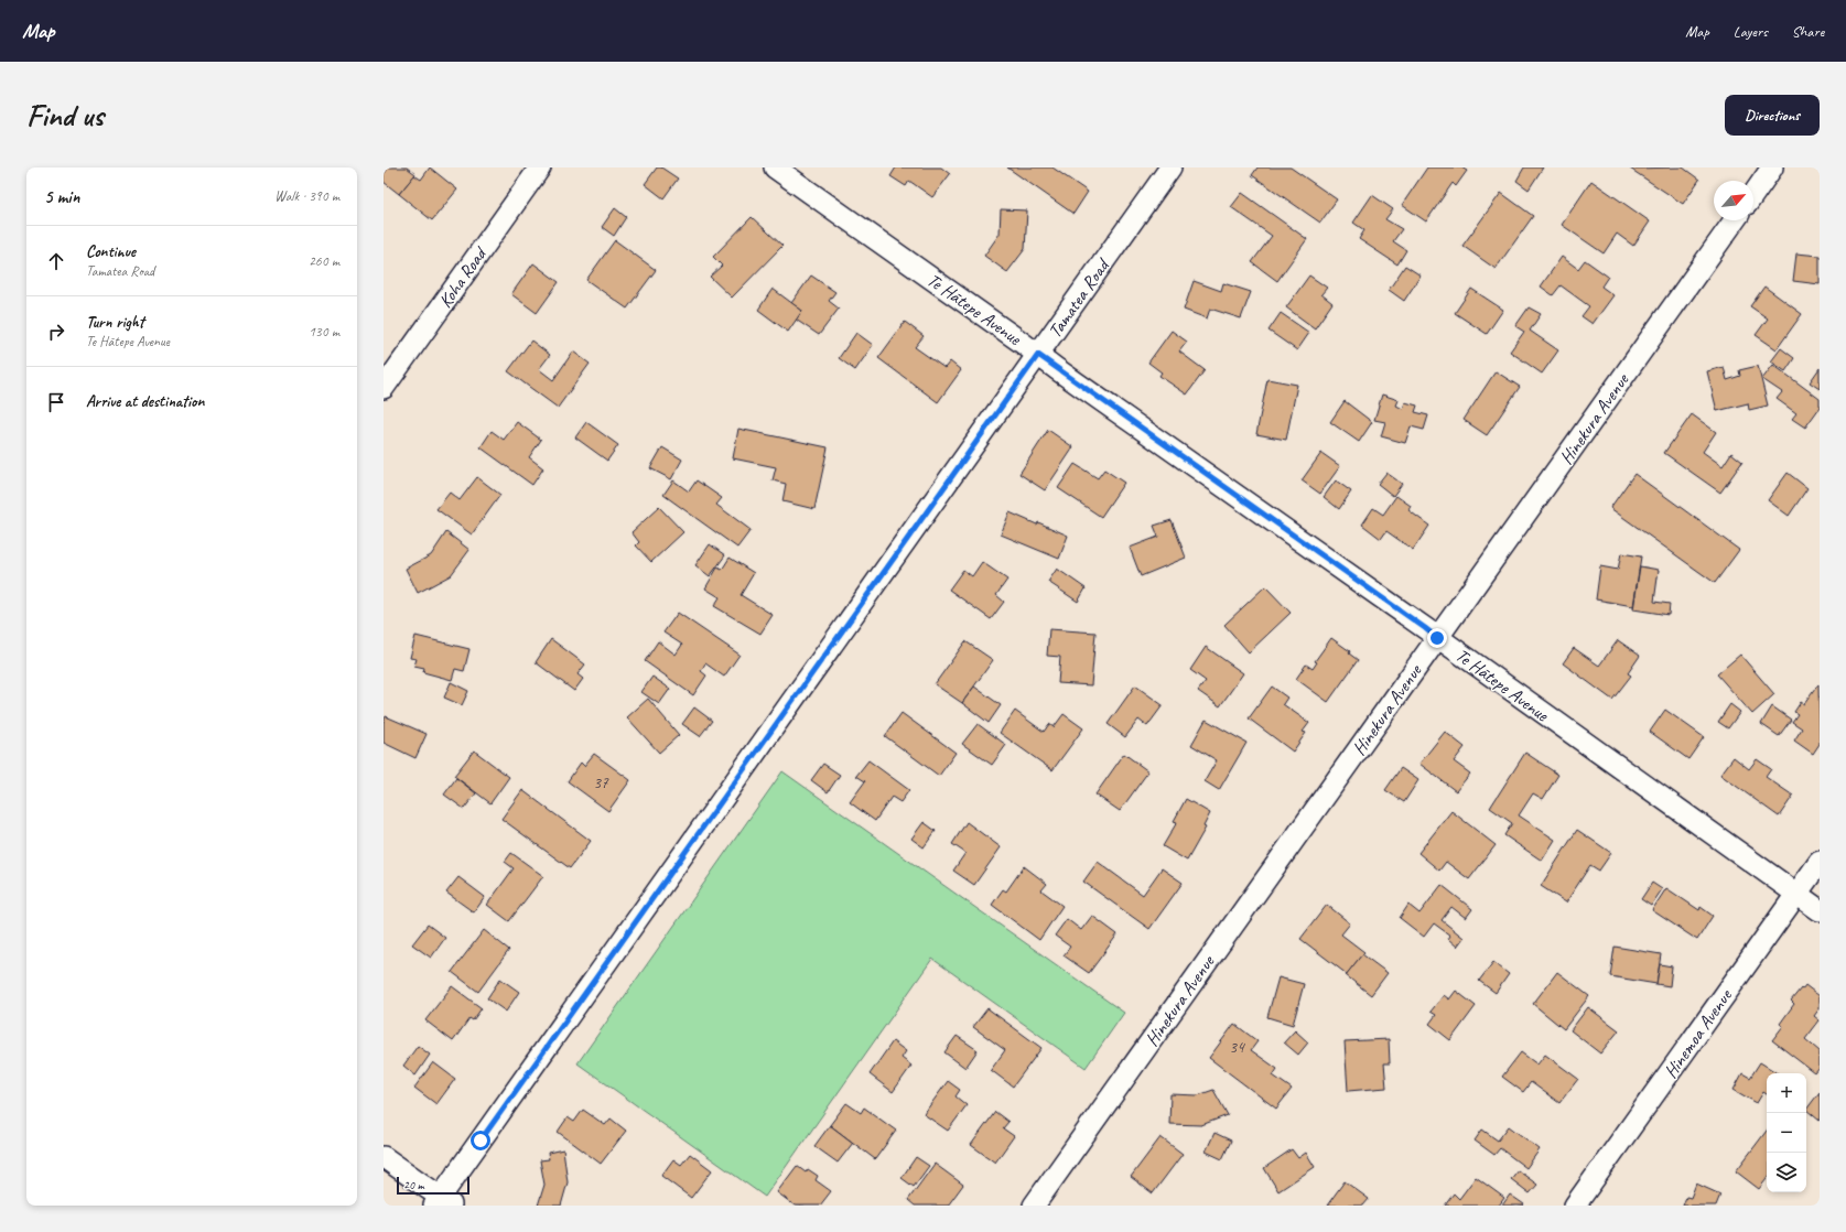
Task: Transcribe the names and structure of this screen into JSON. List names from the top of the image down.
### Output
{
  "streets": {
    "street": [
      "Koha Road",
      "Tamatea Road",
      "Te Hātepe Avenue",
      "Hinekura Avenue",
      "Hinemoa Avenue"
    ]
  },
  "crossings": [
    ["Tamatea Road", "Te Hātepe Avenue"],
    ["Te Hātepe Avenue", "Hinekura Avenue"],
    ["Te Hātepe Avenue", "Hinemoa Avenue"]
  ],
  "house_numbers": ["37", "34"],
  "scale_bar": "20 m",
  "north": "top right",
  "page": {
    "header": "Map",
    "nav": ["Map", "Layers", "Share"],
    "buttons": "Directions",
    "title": "Find us",
    "heading": ["5 min", "Walk · 390 m"],
    "list": [
      ["Continue", "Tamatea Road", "260 m"],
      ["Turn right", "Te Hātepe Avenue", "130 m"],
      "Arrive at destination"
    ],
    "map_buttons": ["+", "−"],
    "scale": "20 m"
  }
}
